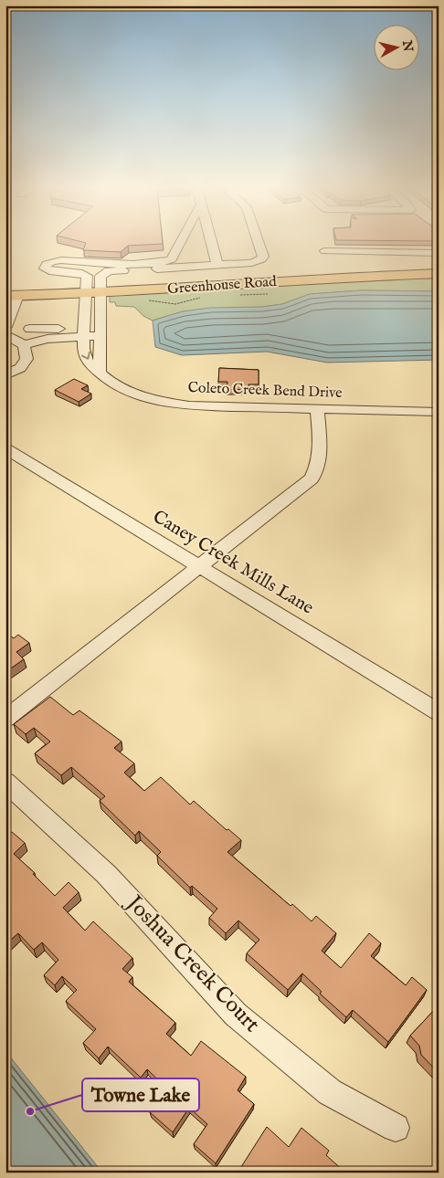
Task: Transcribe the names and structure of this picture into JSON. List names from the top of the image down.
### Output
{
  "streets": {
    "main road": ["Greenhouse Road"],
    "street": ["Coleto Creek Bend Drive", "Caney Creek Mills Lane", "Joshua Creek Court"]
  },
  "crossings": [
    ["Greenhouse Road", "Coleto Creek Bend Drive"]
  ],
  "places": ["Towne Lake"],
  "north": "right"
}
